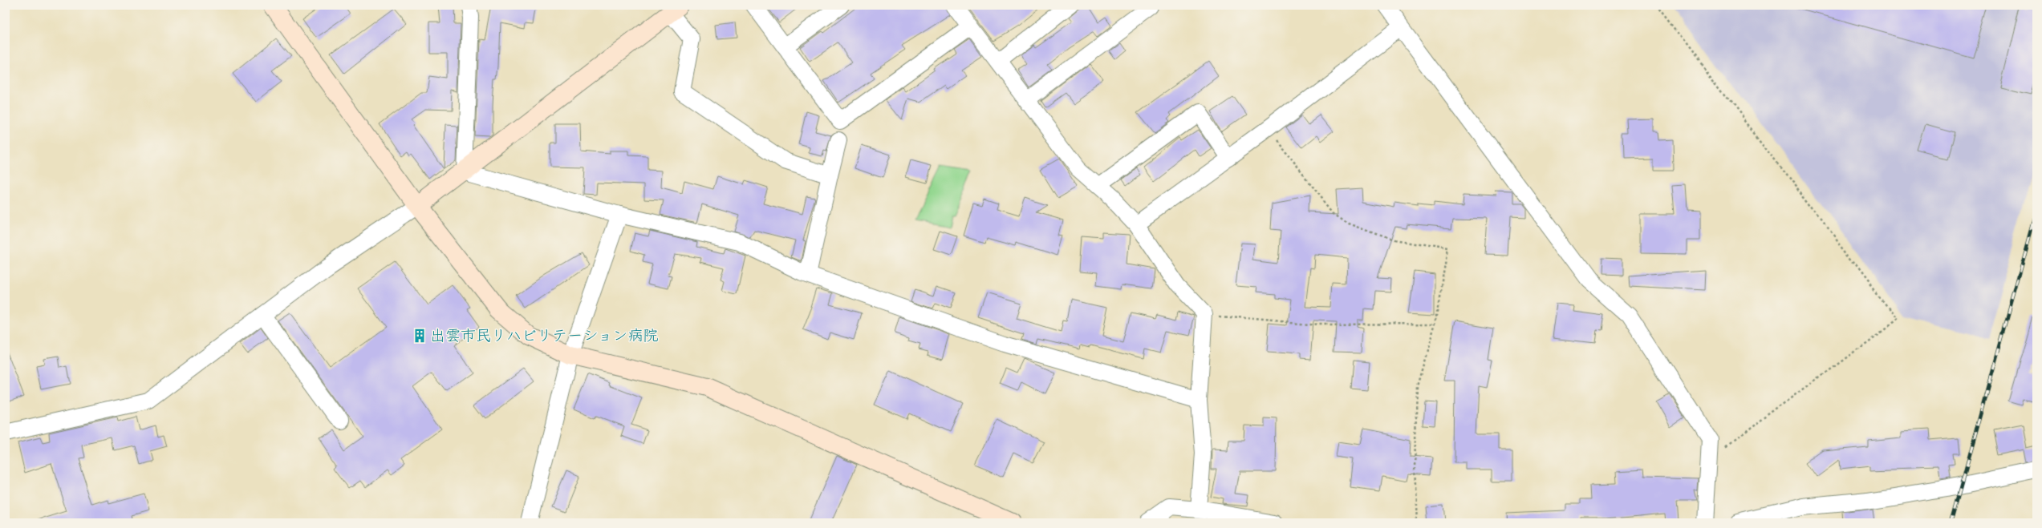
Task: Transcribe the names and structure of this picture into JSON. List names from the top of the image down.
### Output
{
  "places": {
    "building": ["出雲市民リハビリテーション病院"]
  }
}
